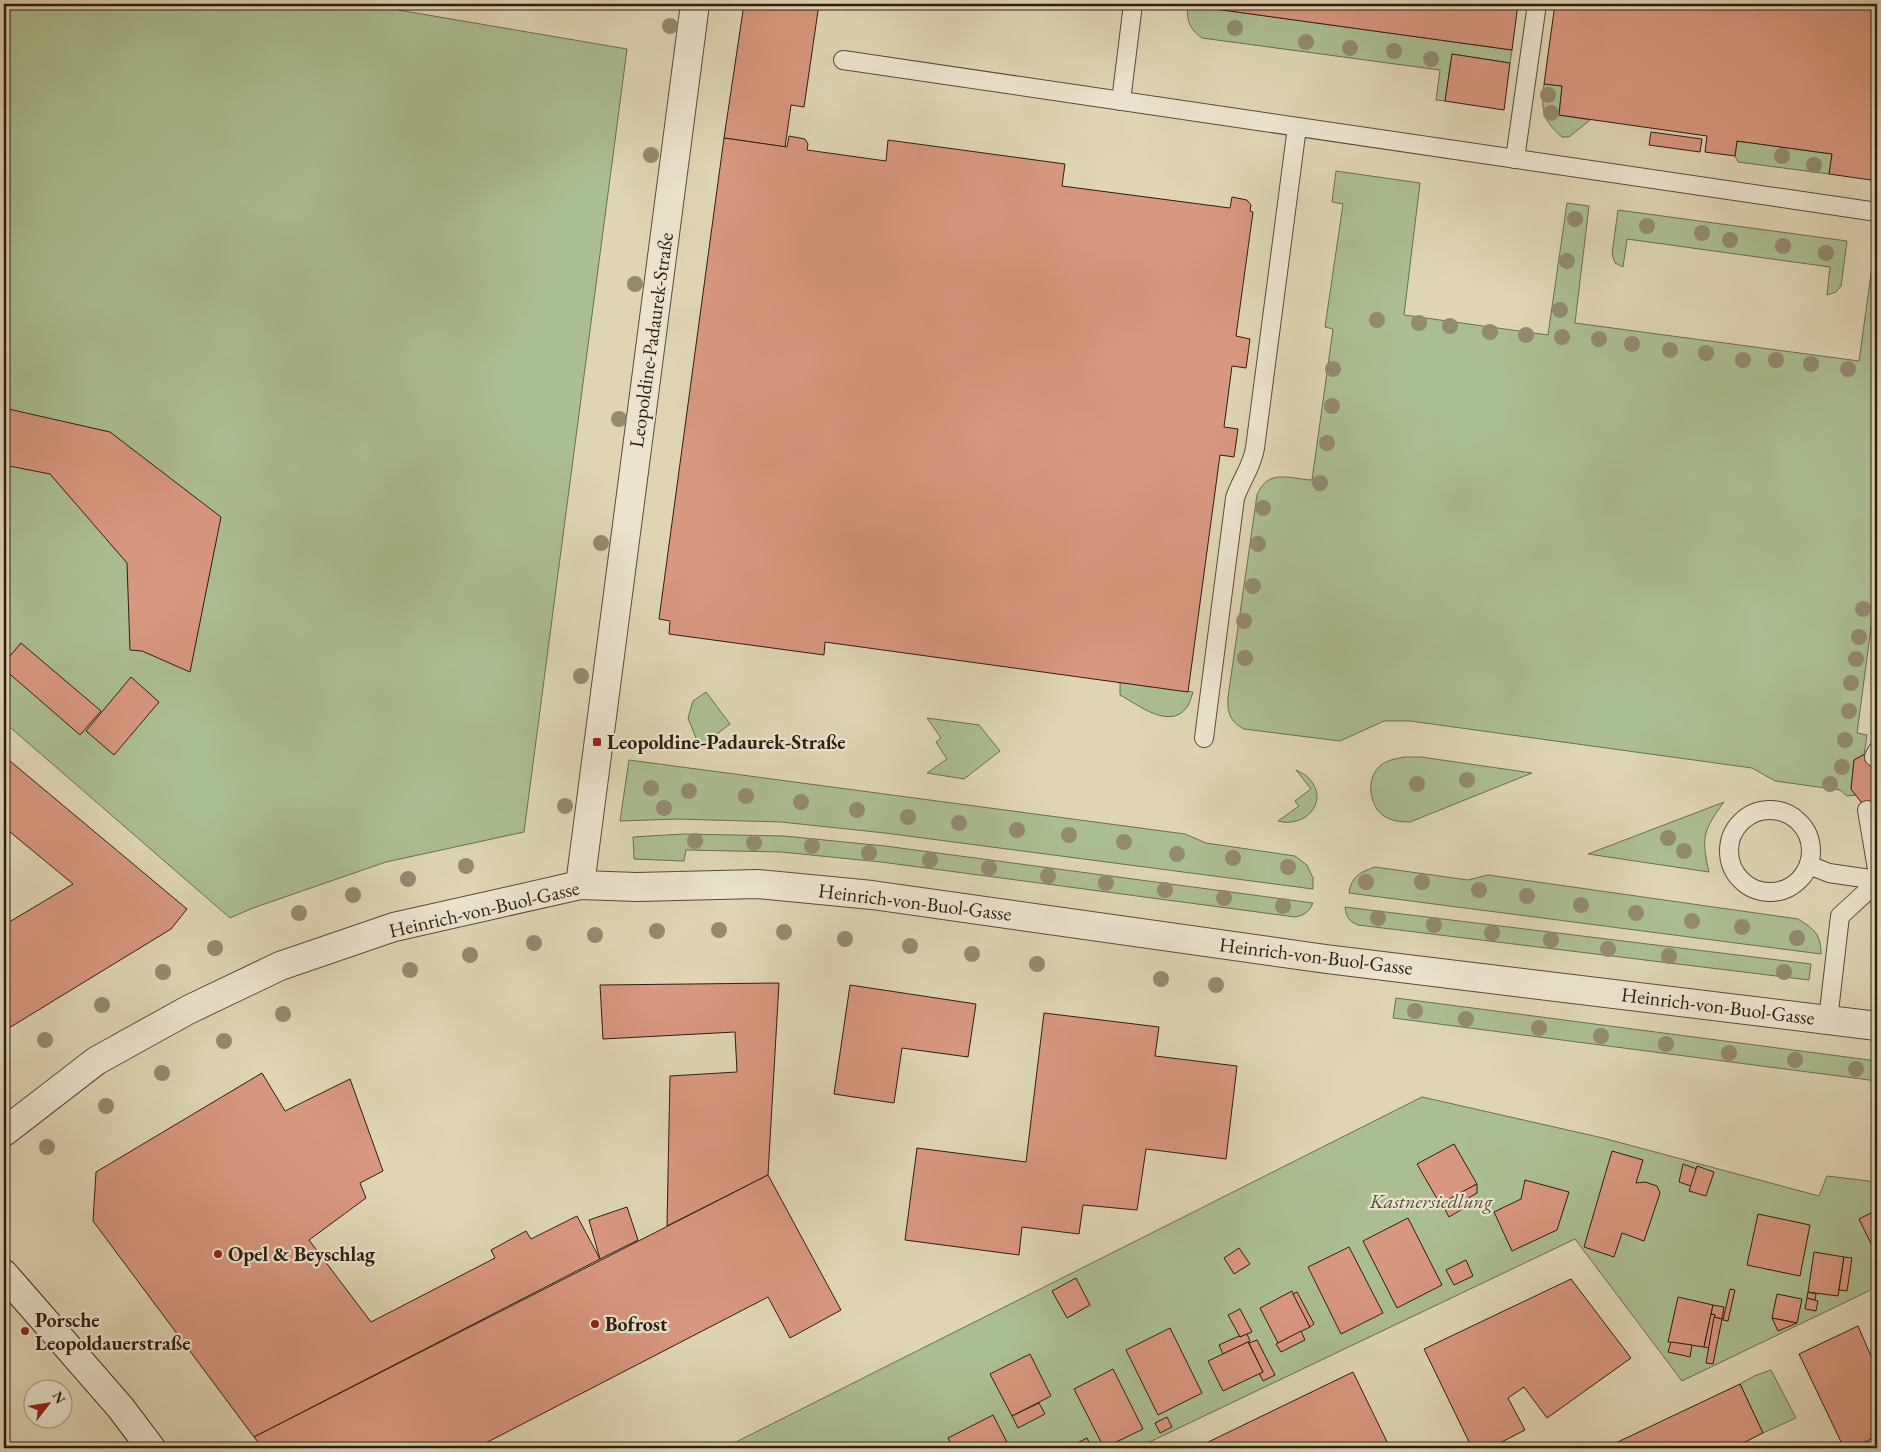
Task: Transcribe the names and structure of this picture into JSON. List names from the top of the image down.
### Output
{
  "streets": {
    "street": ["Leopoldine-Padaurek-Straße", "Heinrich-von-Buol-Gasse"]
  },
  "crossings": [
    ["Leopoldine-Padaurek-Straße", "Heinrich-von-Buol-Gasse"]
  ],
  "parks": ["Kastnersiedlung"],
  "places": {
    "transit": ["Leopoldine-Padaurek-Straße"],
    "other": ["Opel & Beyschlag", "Bofrost", "Porsche Leopoldauerstraße"]
  },
  "north": "top right"
}
